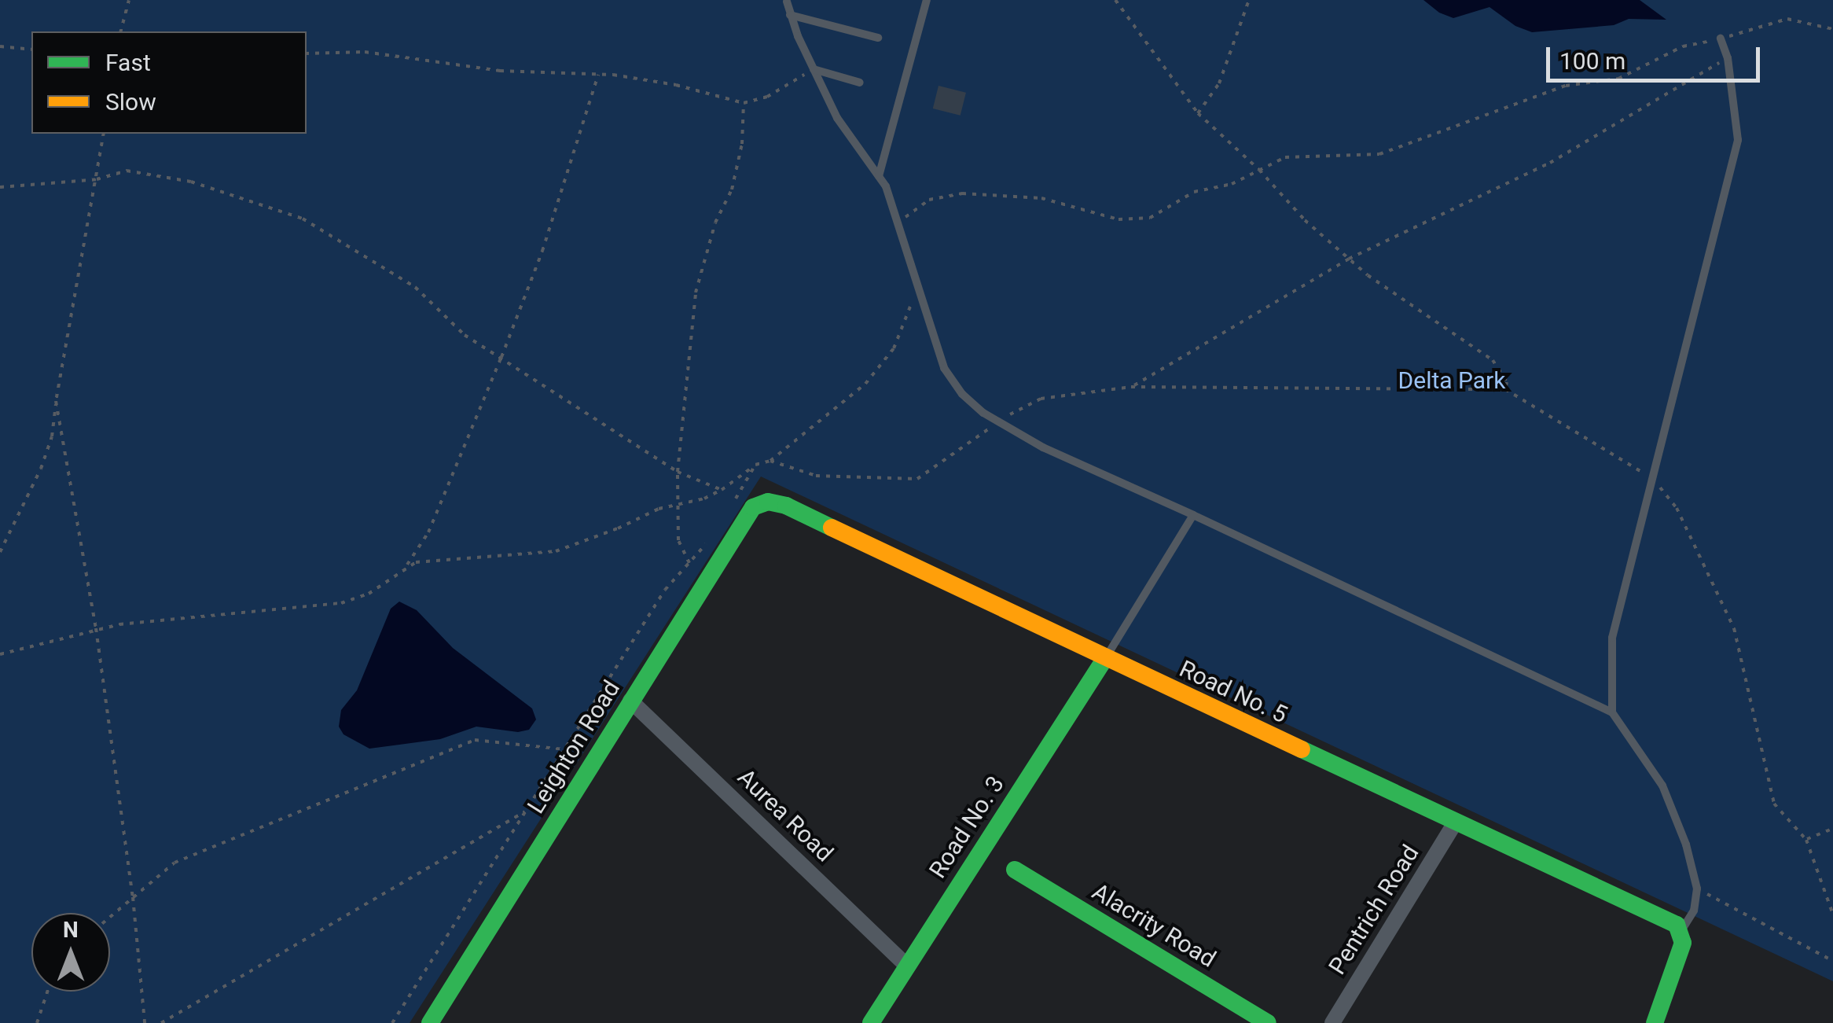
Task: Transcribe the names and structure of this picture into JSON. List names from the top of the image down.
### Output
{
  "streets": {
    "street": [
      "Road No. 5",
      "Leighton Road",
      "Aurea Road",
      "Road No. 3",
      "Pentrich Road",
      "Alacrity Road"
    ]
  },
  "crossings": [
    ["Road No. 5", "Leighton Road"],
    ["Road No. 5", "Road No. 3"],
    ["Road No. 5", "Pentrich Road"],
    ["Leighton Road", "Aurea Road"],
    ["Aurea Road", "Road No. 3"]
  ],
  "parks": ["Delta Park"],
  "legend": ["Fast", "Slow"],
  "scale_bar": "100 m",
  "north": "top"
}
